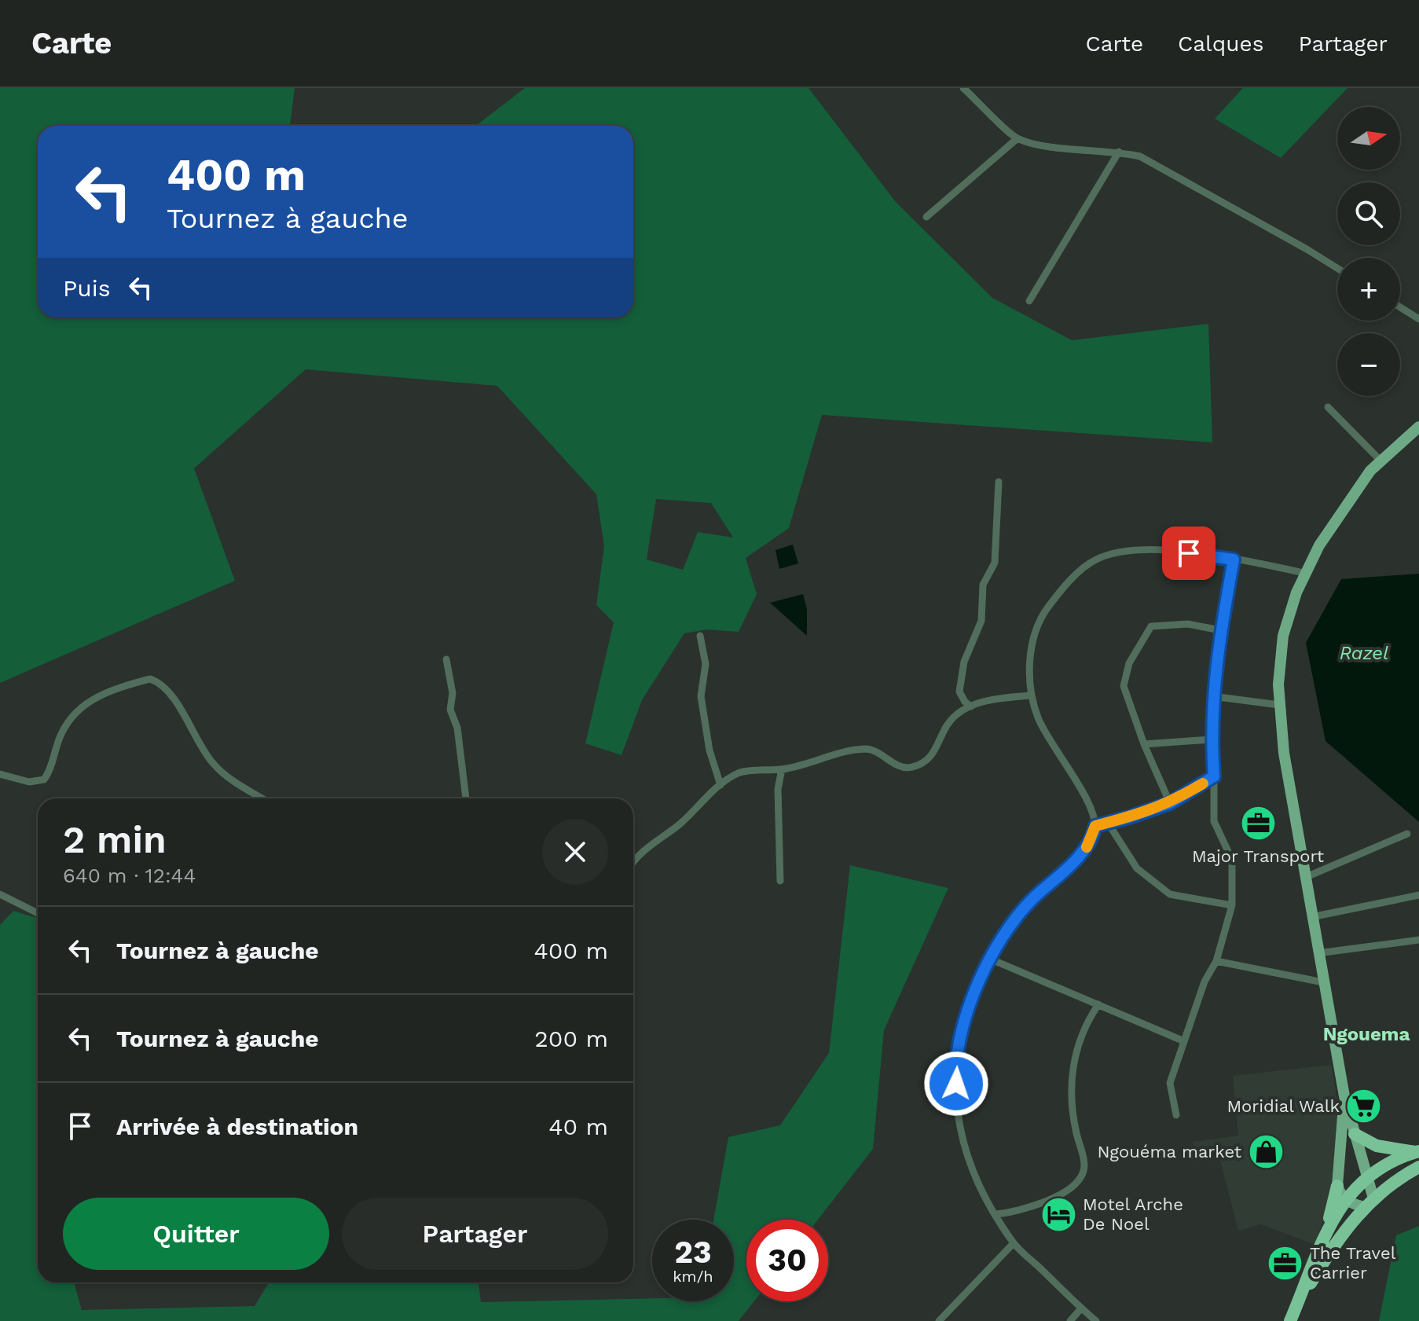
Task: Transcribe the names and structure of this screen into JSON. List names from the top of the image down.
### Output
{
  "districts": ["Ngouema"],
  "water": ["Razel"],
  "places": {
    "office": ["Major Transport", "The Travel Carrier"],
    "supermarket": ["Moridial Walk"],
    "shop": ["Ngouéma market"],
    "hotel": ["Motel Arche De Noel"]
  },
  "north": "right",
  "page": {
    "header": "Carte",
    "nav": ["Carte", "Calques", "Partager"],
    "map_buttons": ["+", "−"],
    "turn": ["400 m", "Tournez à gauche"],
    "then": "Puis",
    "heading": ["2 min", "640 m · 12:44"],
    "list": [
      {
        "name": "Tournez à gauche",
        "value": "400 m"
      },
      {
        "name": "Tournez à gauche",
        "value": "200 m"
      },
      {
        "name": "Arrivée à destination",
        "value": "40 m"
      }
    ],
    "buttons": ["Quitter", "Partager"],
    "speed": "23 km/h",
    "limit": "30"
  }
}
